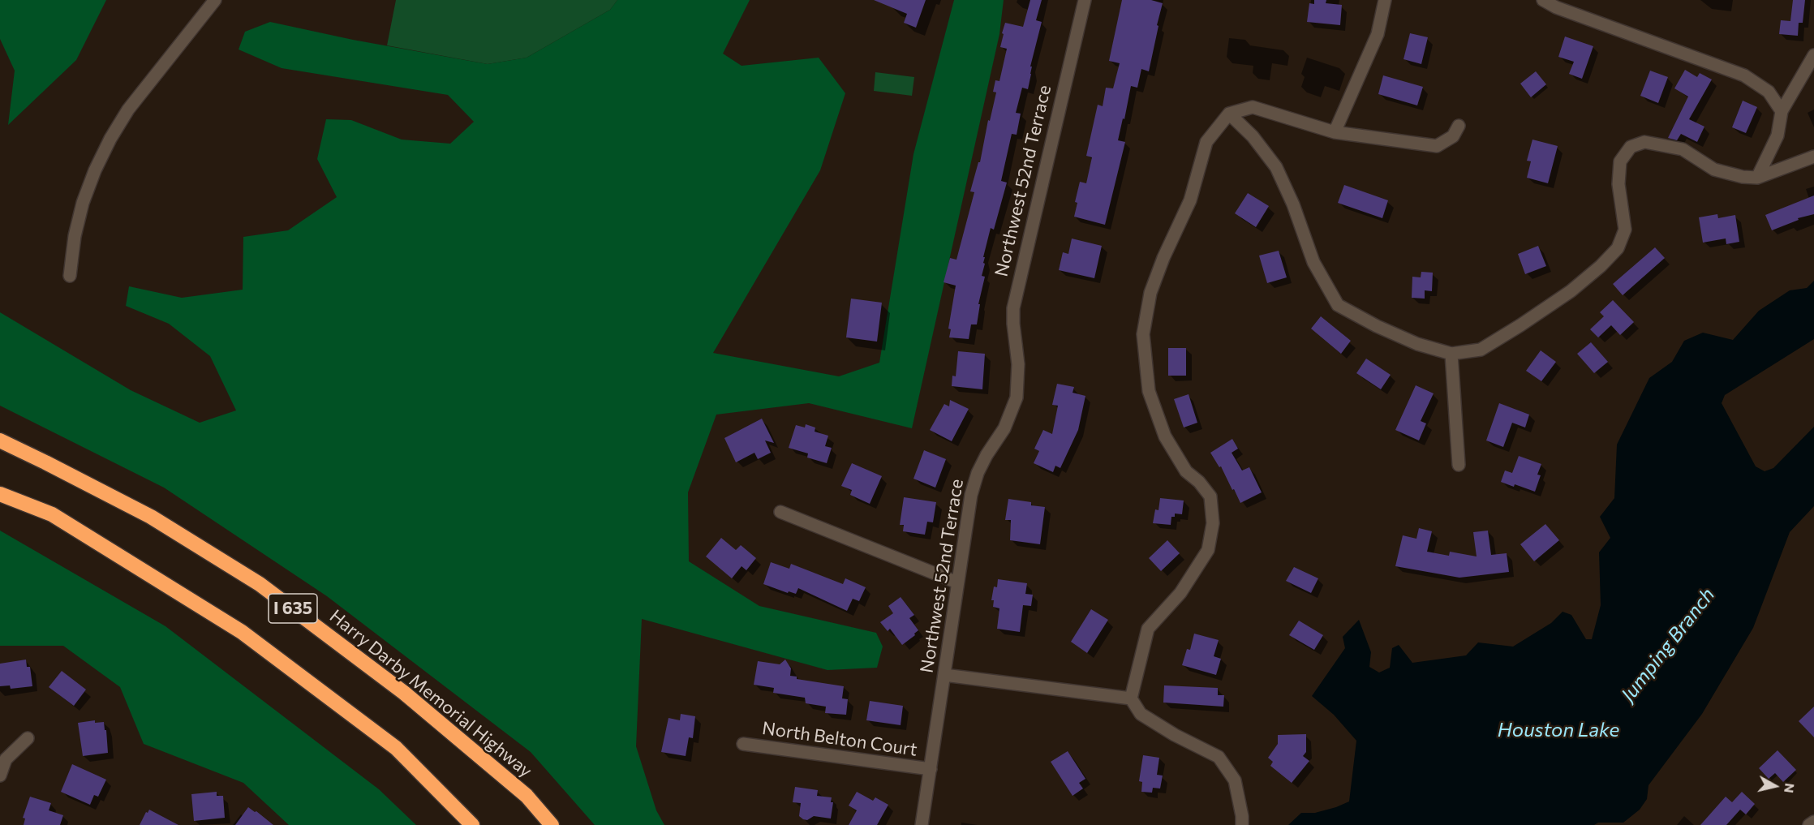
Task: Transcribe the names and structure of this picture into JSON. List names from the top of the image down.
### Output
{
  "streets": {
    "highway": ["I 635", "Harry Darby Memorial Highway"],
    "street": ["Northwest 52nd Terrace", "North Belton Court"]
  },
  "crossings": [
    ["Northwest 52nd Terrace", "North Belton Court"]
  ],
  "water": ["Jumping Branch", "Houston Lake"],
  "north": "right"
}
